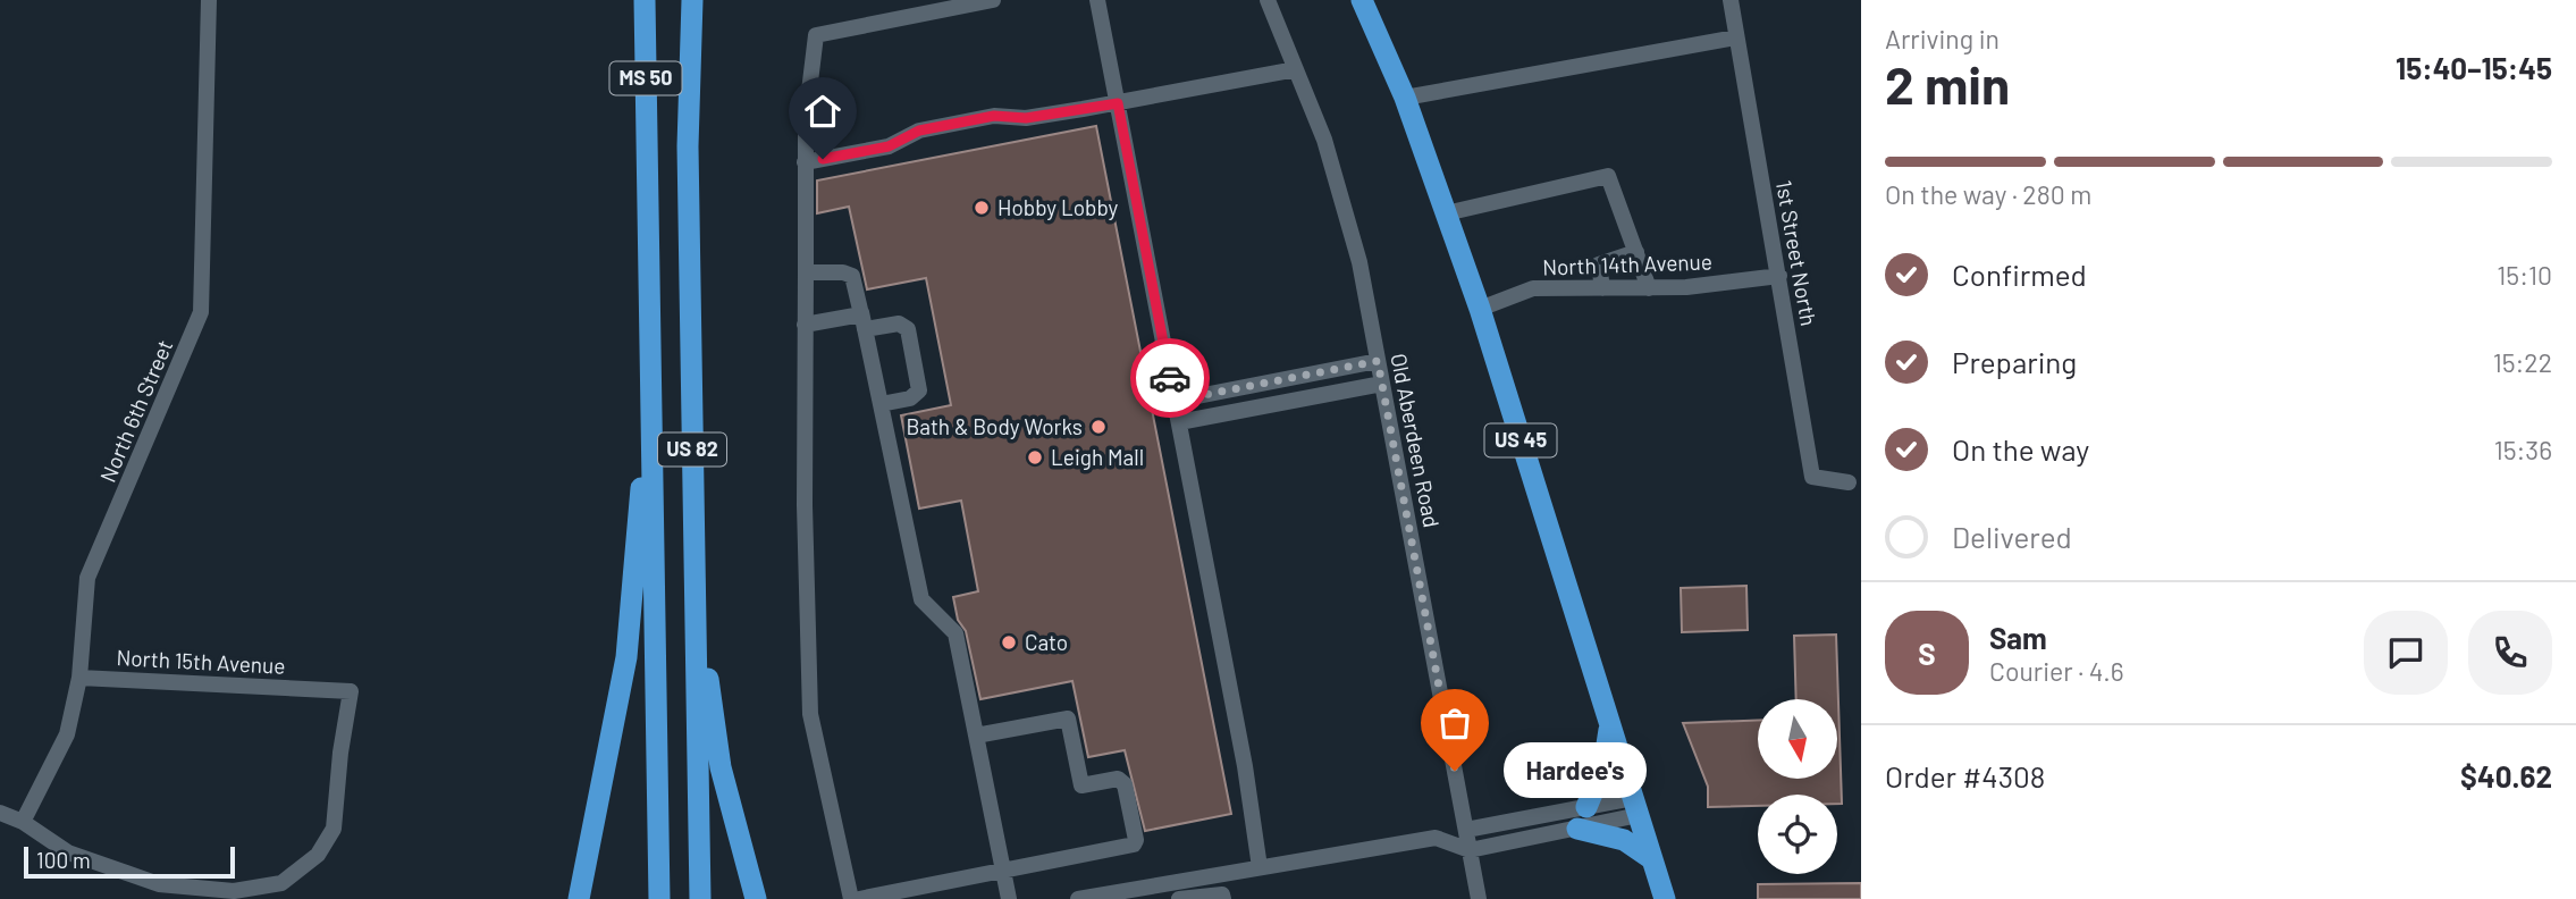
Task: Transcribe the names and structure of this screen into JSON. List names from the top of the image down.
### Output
{
  "streets": {
    "highway": ["MS 50", "US 45", "US 82"],
    "street": [
      "1st Street North",
      "North 14th Avenue",
      "North 6th Street",
      "Old Aberdeen Road",
      "North 15th Avenue"
    ]
  },
  "crossings": [
    ["MS 50", "US 82"],
    ["1st Street North", "North 14th Avenue"],
    ["North 14th Avenue", "US 45"],
    ["North 6th Street", "North 15th Avenue"]
  ],
  "places": [
    "Hobby Lobby",
    "Bath & Body Works",
    "Leigh Mall",
    "Cato",
    "Hardee's"
  ],
  "scale_bar": "100 m",
  "north": "bottom",
  "page": {
    "heading": ["2 min", "Arriving in", "15:40–15:45"],
    "panel": [
      "Sam",
      "Courier · 4.6",
      "Order #4308",
      "$40.62"
    ],
    "bar": "On the way · 280 m",
    "list": [
      ["Confirmed", "15:10"],
      ["Preparing", "15:22"],
      ["On the way", "15:36"],
      "Delivered"
    ],
    "round": "S",
    "bubble": "Hardee's",
    "scale": "100 m"
  }
}
